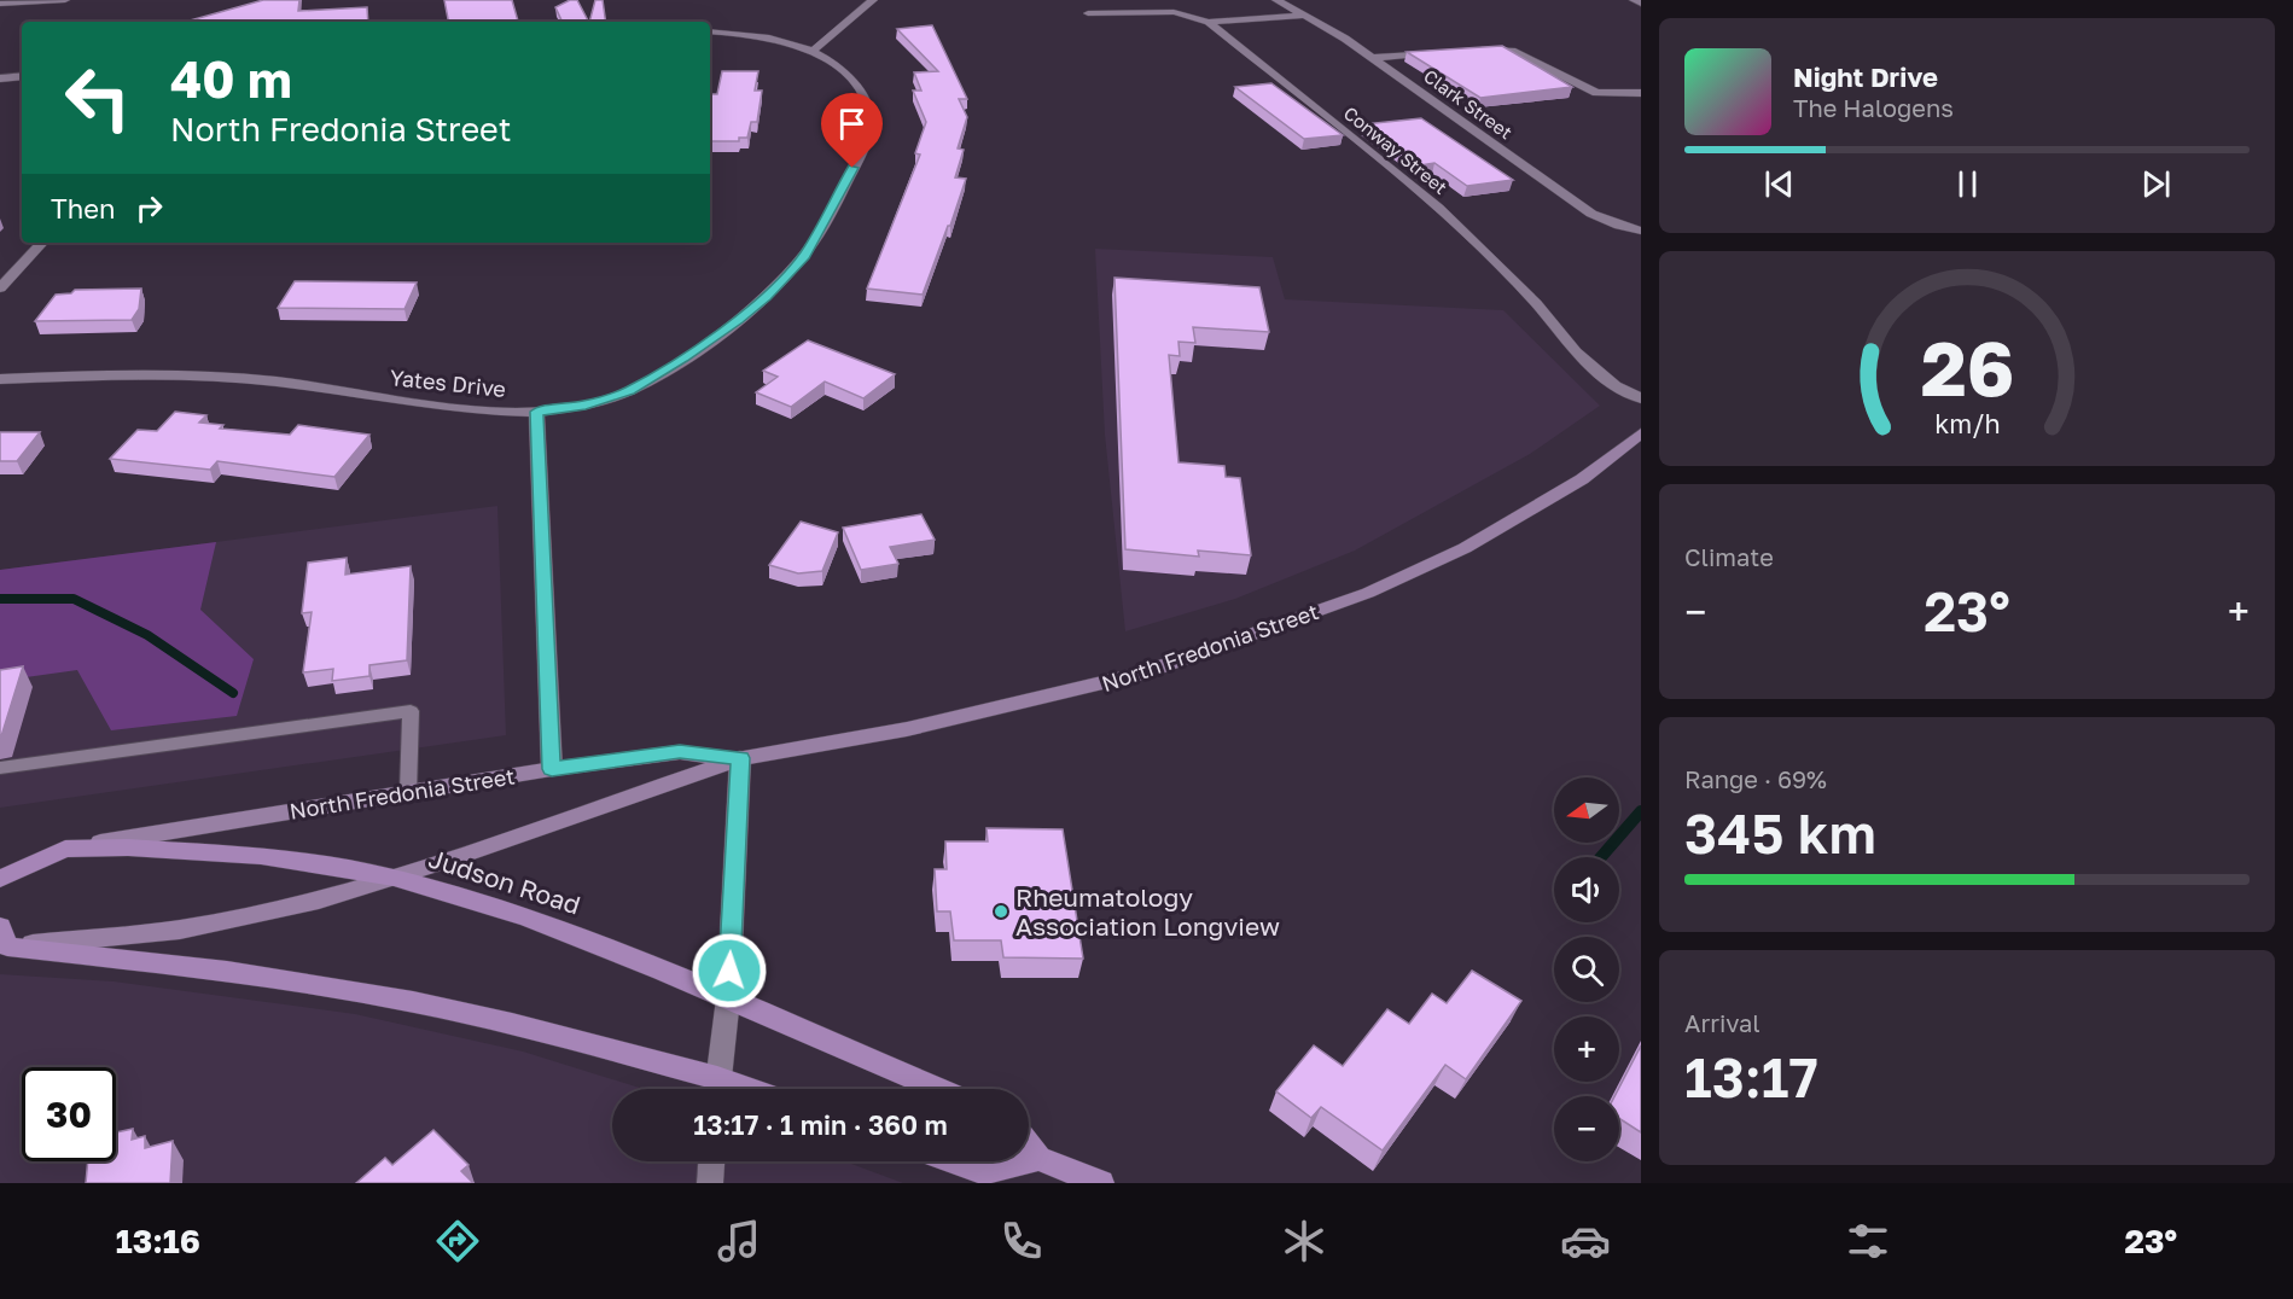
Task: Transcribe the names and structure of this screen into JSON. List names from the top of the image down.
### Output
{
  "streets": {
    "main road": ["Judson Road"],
    "street": [
      "Clark Street",
      "Conway Street",
      "Yates Drive",
      "North Fredonia Street"
    ]
  },
  "crossings": [
    ["North Fredonia Street", "Judson Road"]
  ],
  "places": ["Rheumatology Association Longview"],
  "north": "left",
  "page": {
    "turn": ["40 m", "North Fredonia Street"],
    "song": ["Night Drive", "The Halogens"],
    "then": "Then",
    "tile": [
      "Climate",
      ["Range · 69%", "345 km"],
      ["Arrival", "13:17"]
    ],
    "heat": ["−", "23°", "+"],
    "map_buttons": ["+", "−"],
    "limit": "30",
    "trip": "13:17 · 1 min · 360 m",
    "tabs": ["13:16", "23°"],
    "gauge": ["26", "km/h"]
  }
}
